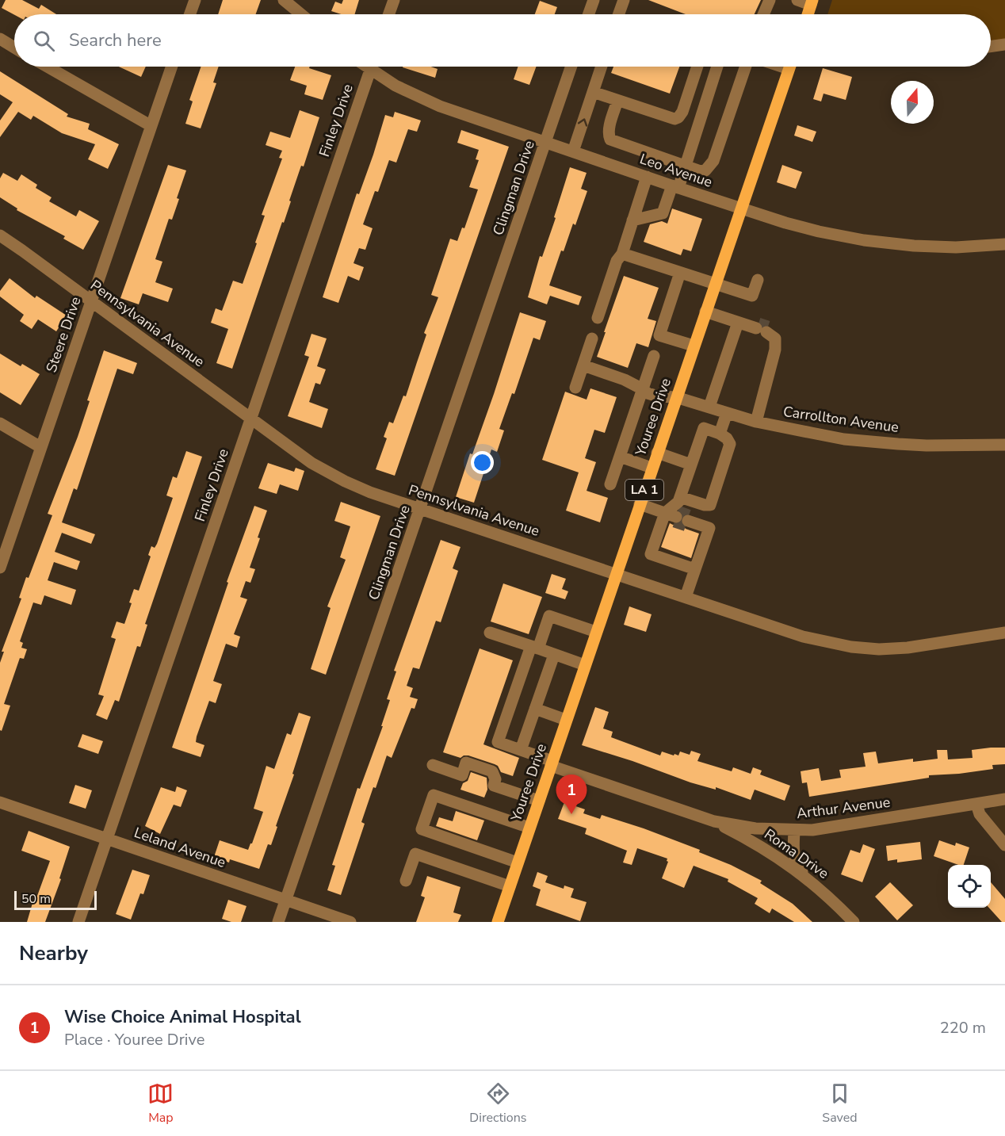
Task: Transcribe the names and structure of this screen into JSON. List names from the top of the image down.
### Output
{
  "streets": {
    "main road": ["Youree Drive", "LA 1"],
    "street": [
      "Finley Drive",
      "Leo Avenue",
      "Clingman Drive",
      "Pennsylvania Avenue",
      "Steere Drive",
      "Carrollton Avenue",
      "Arthur Avenue",
      "Leland Avenue",
      "Roma Drive"
    ]
  },
  "crossings": [
    ["Finley Drive", "Pennsylvania Avenue"],
    ["Finley Drive", "Leland Avenue"],
    ["Leo Avenue", "Clingman Drive"],
    ["Leo Avenue", "Youree Drive"],
    ["Clingman Drive", "Pennsylvania Avenue"],
    ["Clingman Drive", "Leland Avenue"],
    ["Pennsylvania Avenue", "Steere Drive"],
    ["Pennsylvania Avenue", "Youree Drive"],
    ["Youree Drive", "Carrollton Avenue"],
    ["Youree Drive", "Arthur Avenue"],
    ["Arthur Avenue", "Roma Drive"]
  ],
  "scale_bar": "50 m",
  "north": "top",
  "page": {
    "search": "Search here",
    "pins": "1",
    "scale": "50 m",
    "heading": "Nearby",
    "list": [
      {
        "mark": "1",
        "name": "Wise Choice Animal Hospital",
        "note": "Place · Youree Drive",
        "value": "220 m"
      }
    ],
    "nav": ["Map", "Directions", "Saved"]
  }
}
